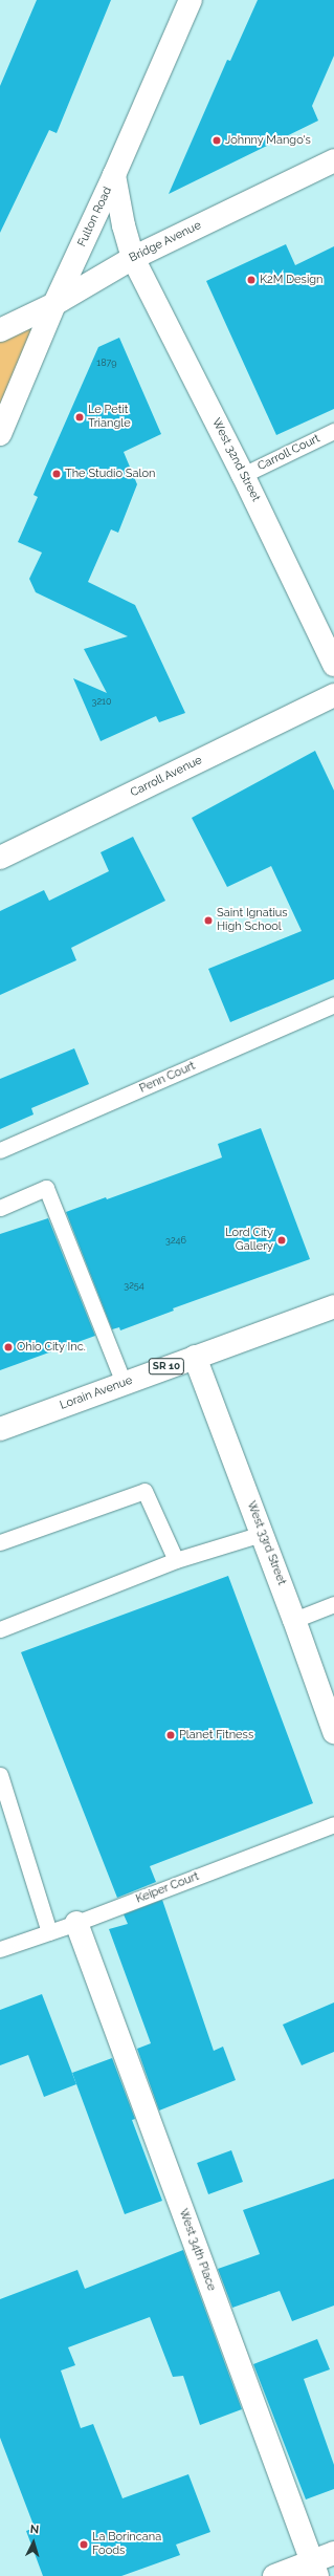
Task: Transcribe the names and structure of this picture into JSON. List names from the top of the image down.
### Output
{
  "streets": {
    "street": [
      "Fulton Road",
      "Bridge Avenue",
      "West 32nd Street",
      "Carroll Avenue",
      "SR 10",
      "Lorain Avenue",
      "West 33rd Street",
      "West 34th Place"
    ],
    "lane": ["Carroll Court", "Penn Court", "Keiper Court"]
  },
  "crossings": [
    ["Fulton Road", "Bridge Avenue"],
    ["Fulton Road", "West 32nd Street"],
    ["Bridge Avenue", "West 32nd Street"],
    ["Carroll Court", "West 32nd Street"],
    ["Lorain Avenue", "West 33rd Street"],
    ["Keiper Court", "West 34th Place"]
  ],
  "places": [
    "Johnny Mango's",
    "K2M Design",
    "Le Petit Triangle",
    "The Studio Salon",
    "Saint Ignatius High School",
    "Lord City Gallery",
    "Ohio City Inc.",
    "Planet Fitness",
    "La Borincana Foods"
  ],
  "house_numbers": [
    "1879",
    "3210",
    "3246",
    "3254"
  ],
  "north": "top"
}
